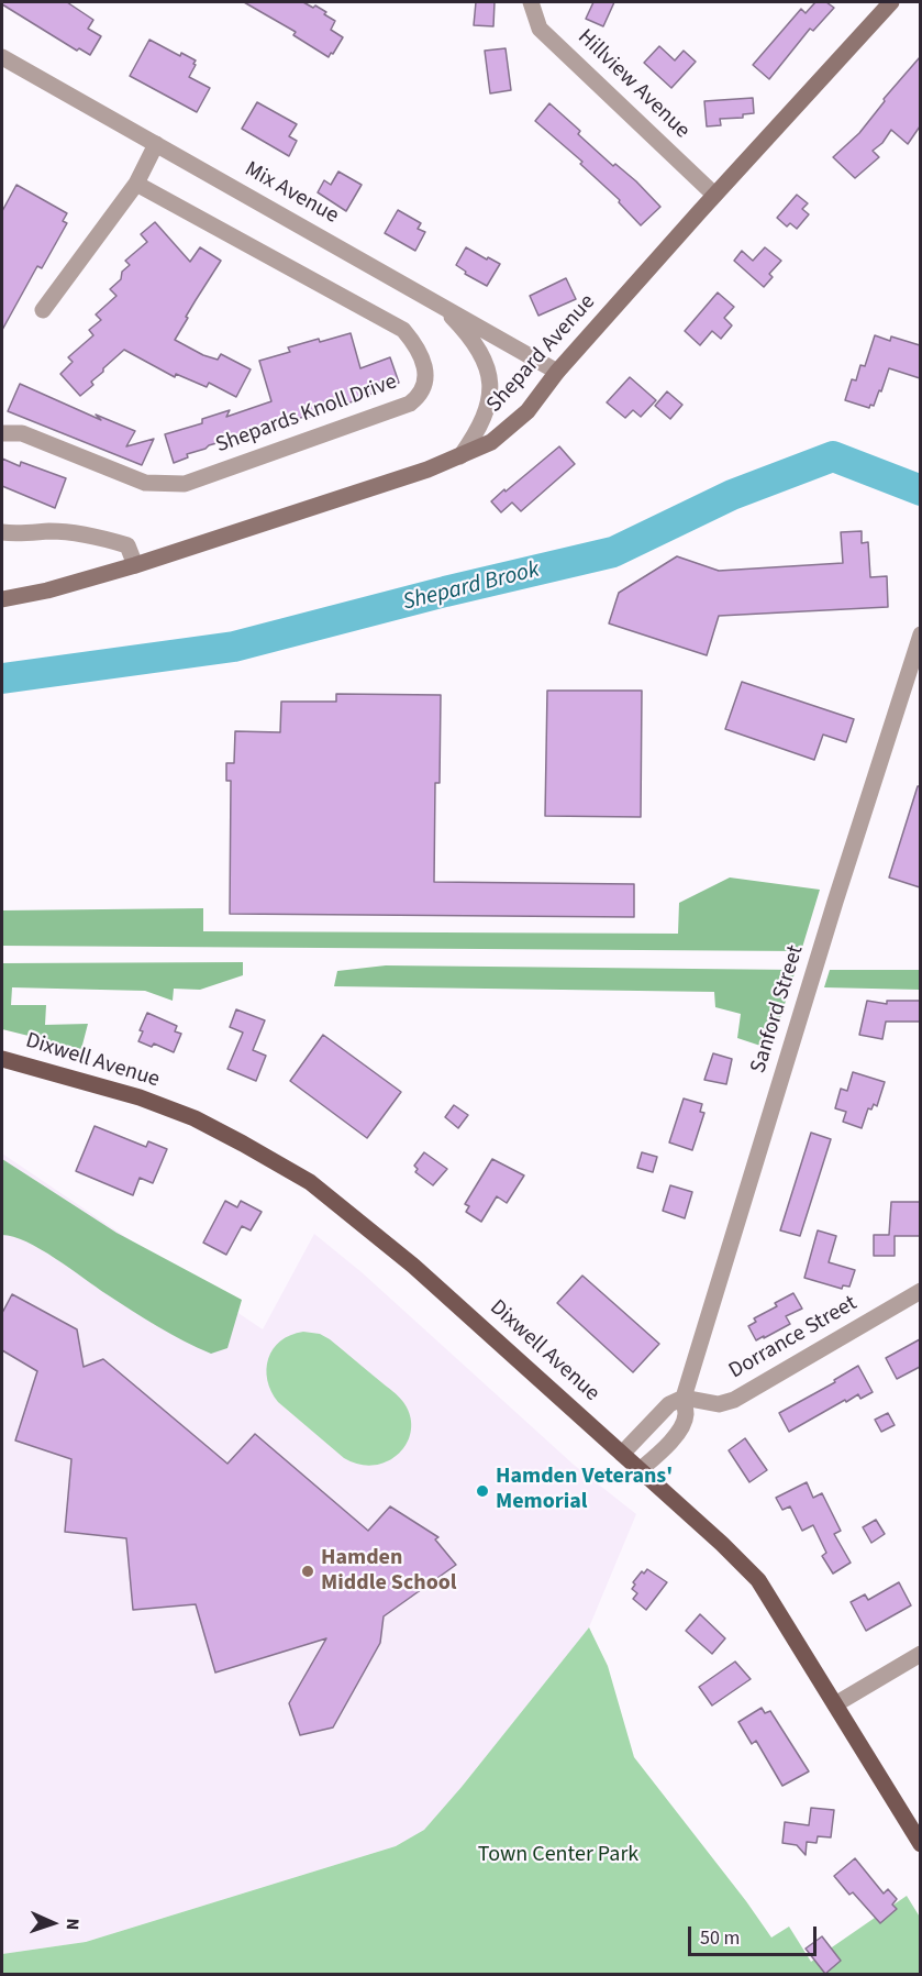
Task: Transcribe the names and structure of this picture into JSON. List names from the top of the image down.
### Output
{
  "streets": {
    "main road": ["Shepard Avenue", "Dixwell Avenue"],
    "street": [
      "Hillview Avenue",
      "Mix Avenue",
      "Shepards Knoll Drive",
      "Sanford Street",
      "Dorrance Street"
    ]
  },
  "crossings": [
    ["Hillview Avenue", "Shepard Avenue"],
    ["Mix Avenue", "Shepard Avenue"],
    ["Sanford Street", "Dixwell Avenue"],
    ["Sanford Street", "Dorrance Street"]
  ],
  "water": ["Shepard Brook"],
  "parks": ["Town Center Park"],
  "places": ["Hamden Veterans' Memorial", "Hamden Middle School"],
  "scale_bar": "50 m",
  "north": "right"
}
